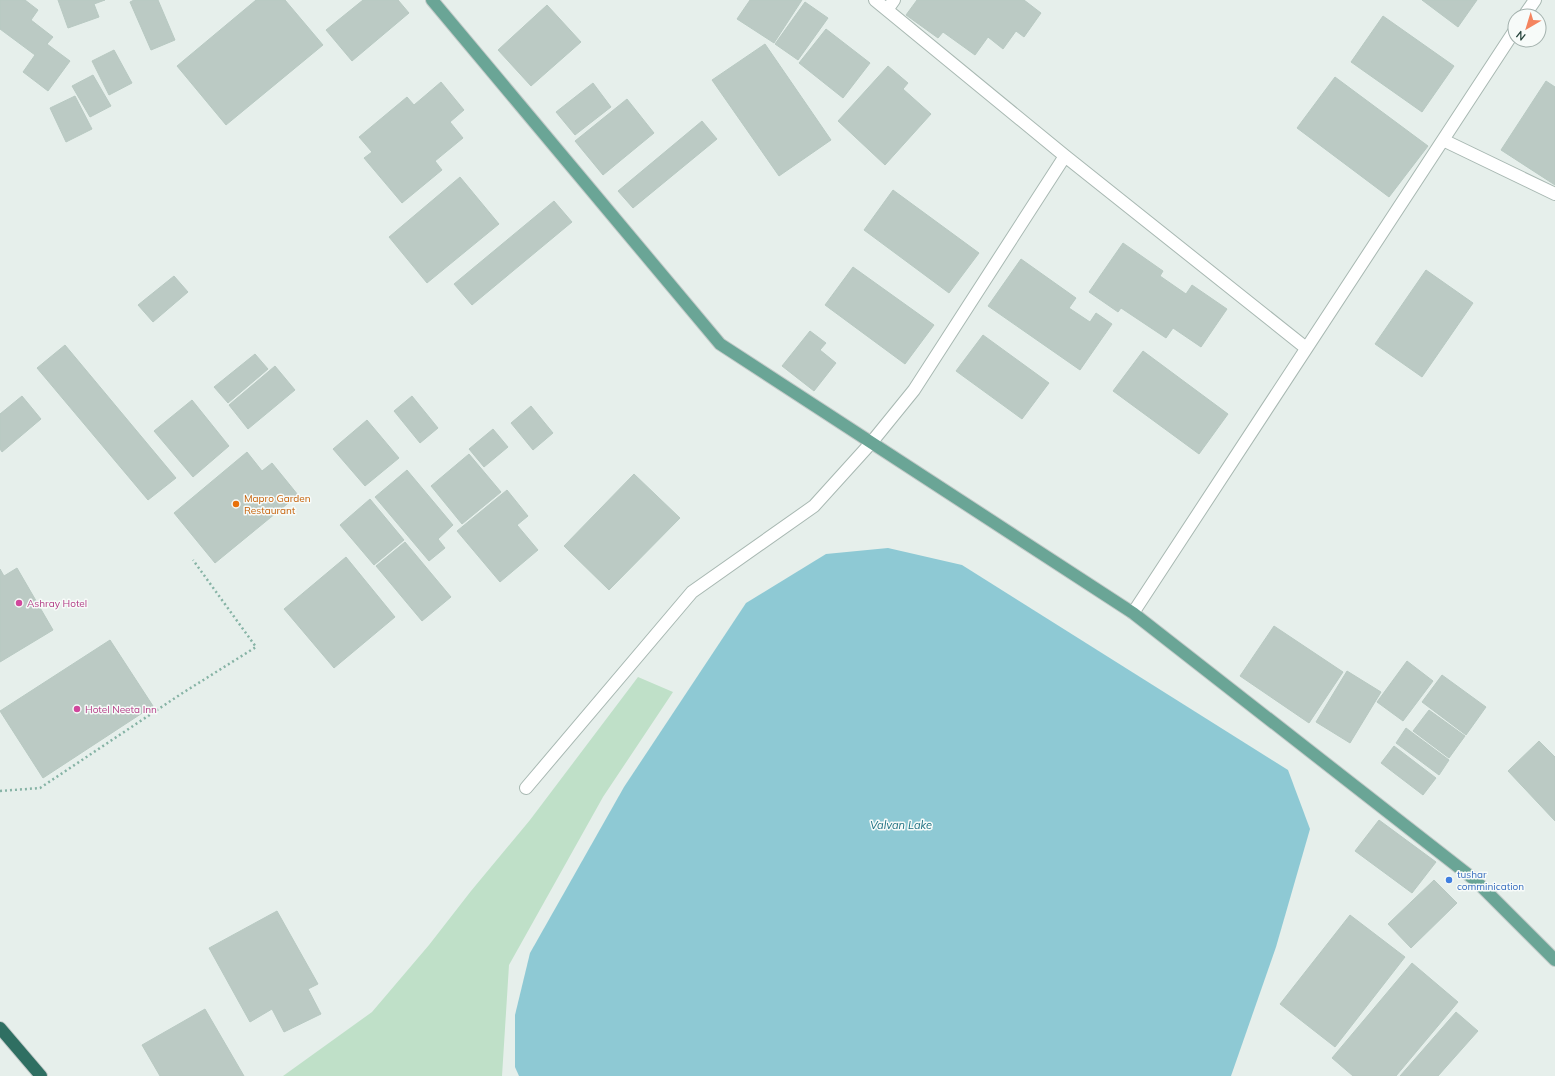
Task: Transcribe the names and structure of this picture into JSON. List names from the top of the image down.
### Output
{
  "water": ["Valvan Lake"],
  "places": [
    "Mapro Garden Restaurant",
    "Ashray Hotel",
    "Hotel Neeta Inn",
    "tushar comminication"
  ],
  "north": "bottom left"
}
